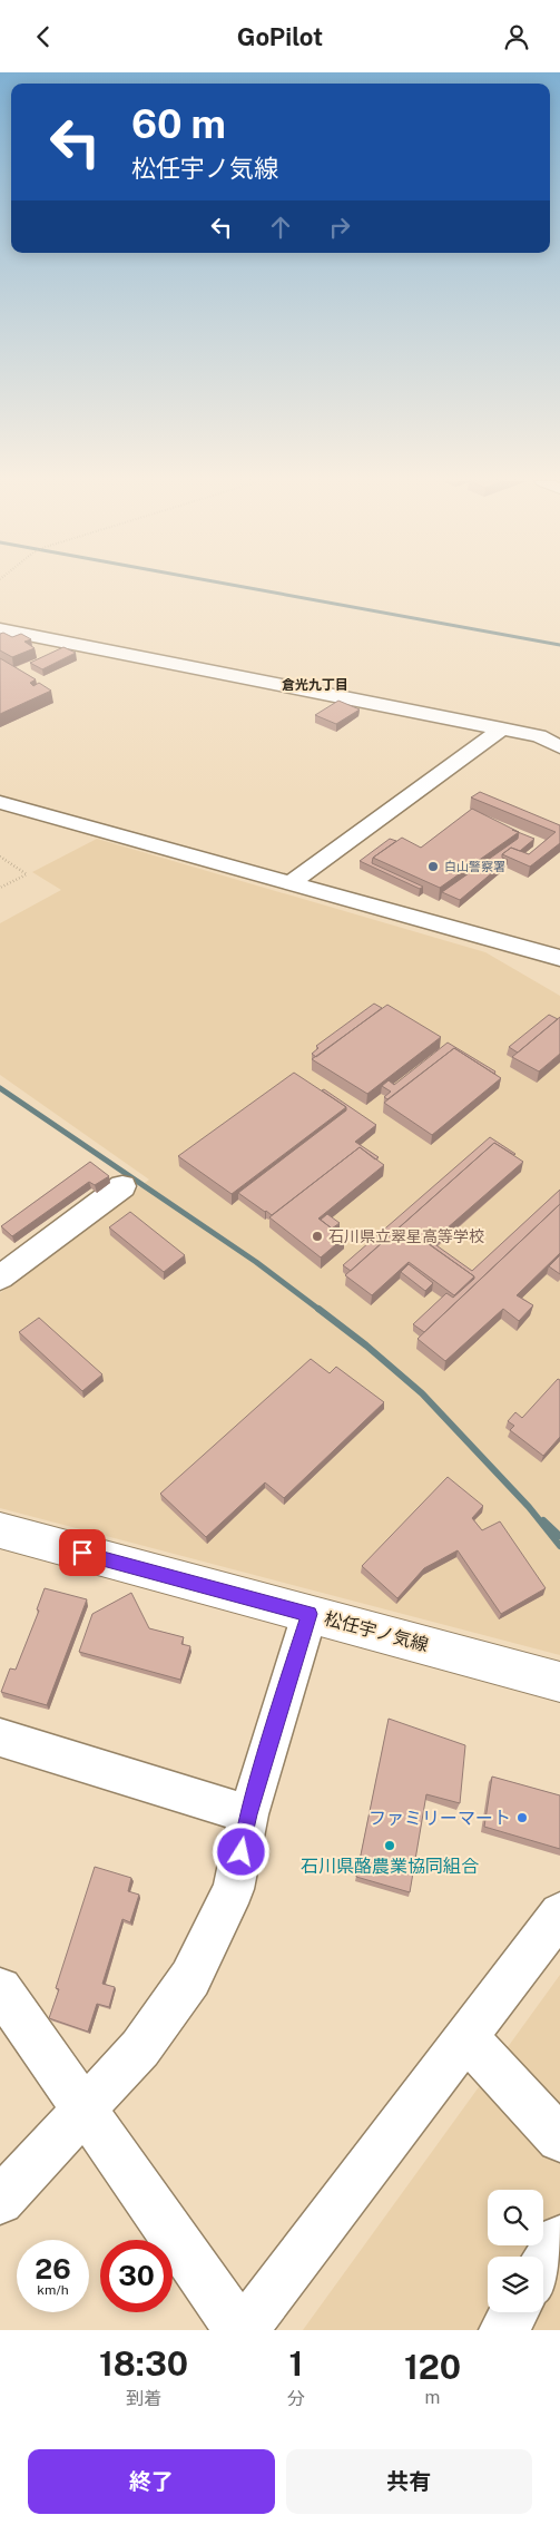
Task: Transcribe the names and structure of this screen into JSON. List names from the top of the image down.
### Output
{
  "streets": {
    "main road": ["松任宇ノ気線"]
  },
  "districts": ["倉光九丁目"],
  "places": [
    "白山警察署",
    "石川県立翠星高等学校",
    "ファミリーマート",
    "石川県酪農業協同組合"
  ],
  "page": {
    "header": "GoPilot",
    "turn": ["60 m", "松任宇ノ気線"],
    "speed": "26 km/h",
    "limit": "30",
    "eta": [
      "18:30",
      "到着",
      "1",
      "分",
      "120",
      "m"
    ],
    "buttons": ["終了", "共有"]
  }
}
